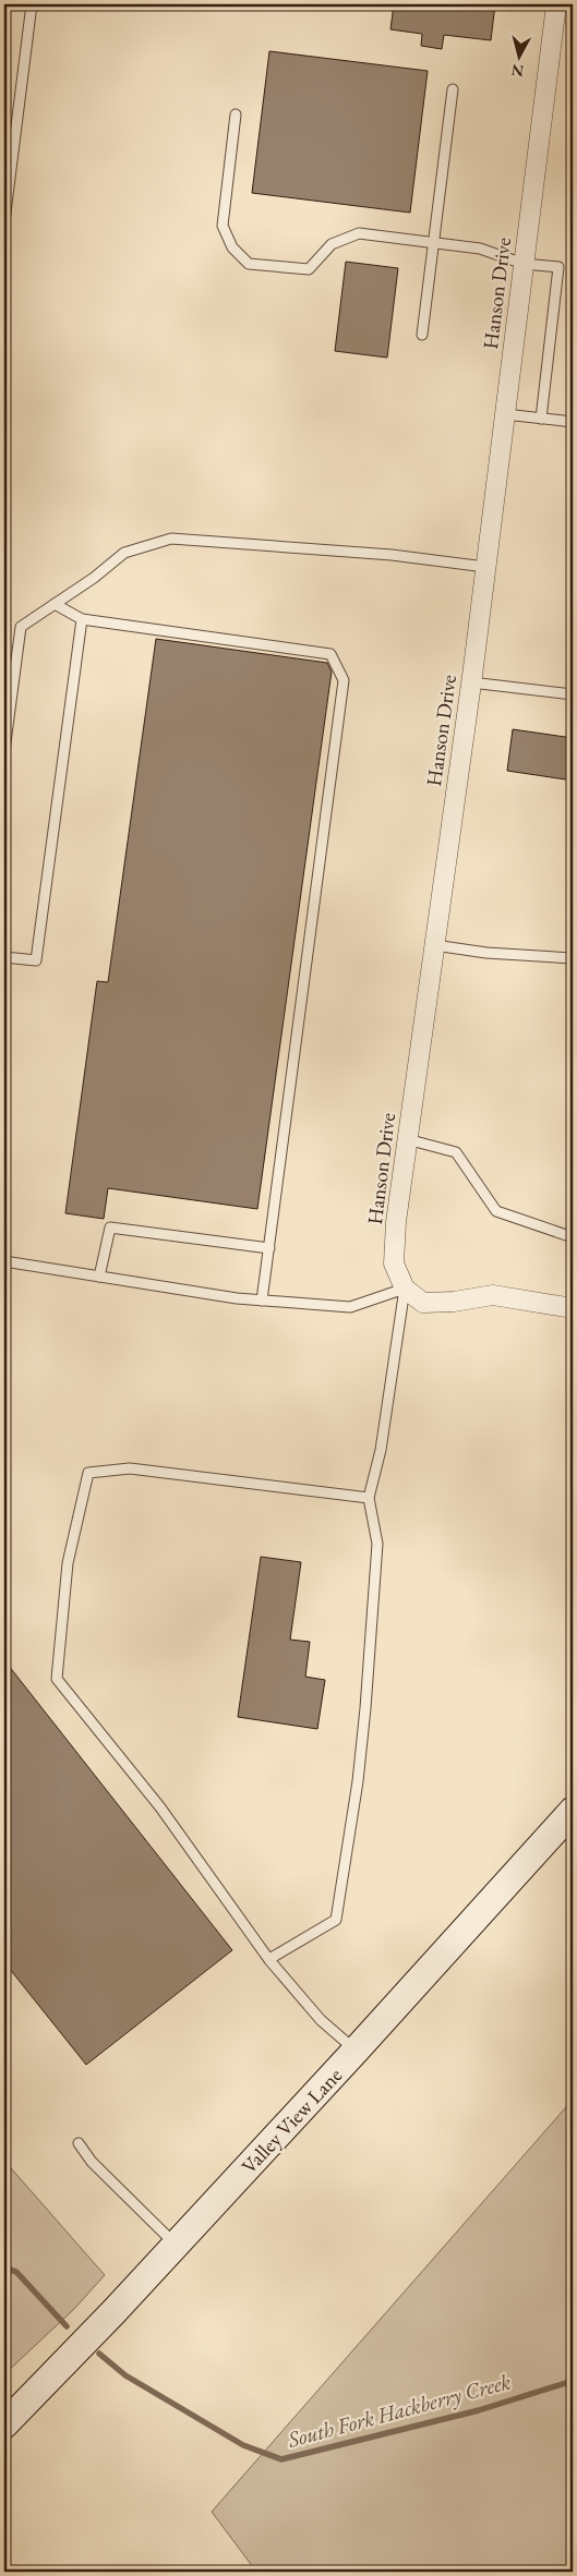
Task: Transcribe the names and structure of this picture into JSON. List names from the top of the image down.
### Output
{
  "streets": {
    "main road": ["Valley View Lane"],
    "street": ["Hanson Drive"]
  },
  "water": ["South Fork Hackberry Creek"],
  "north": "bottom"
}
